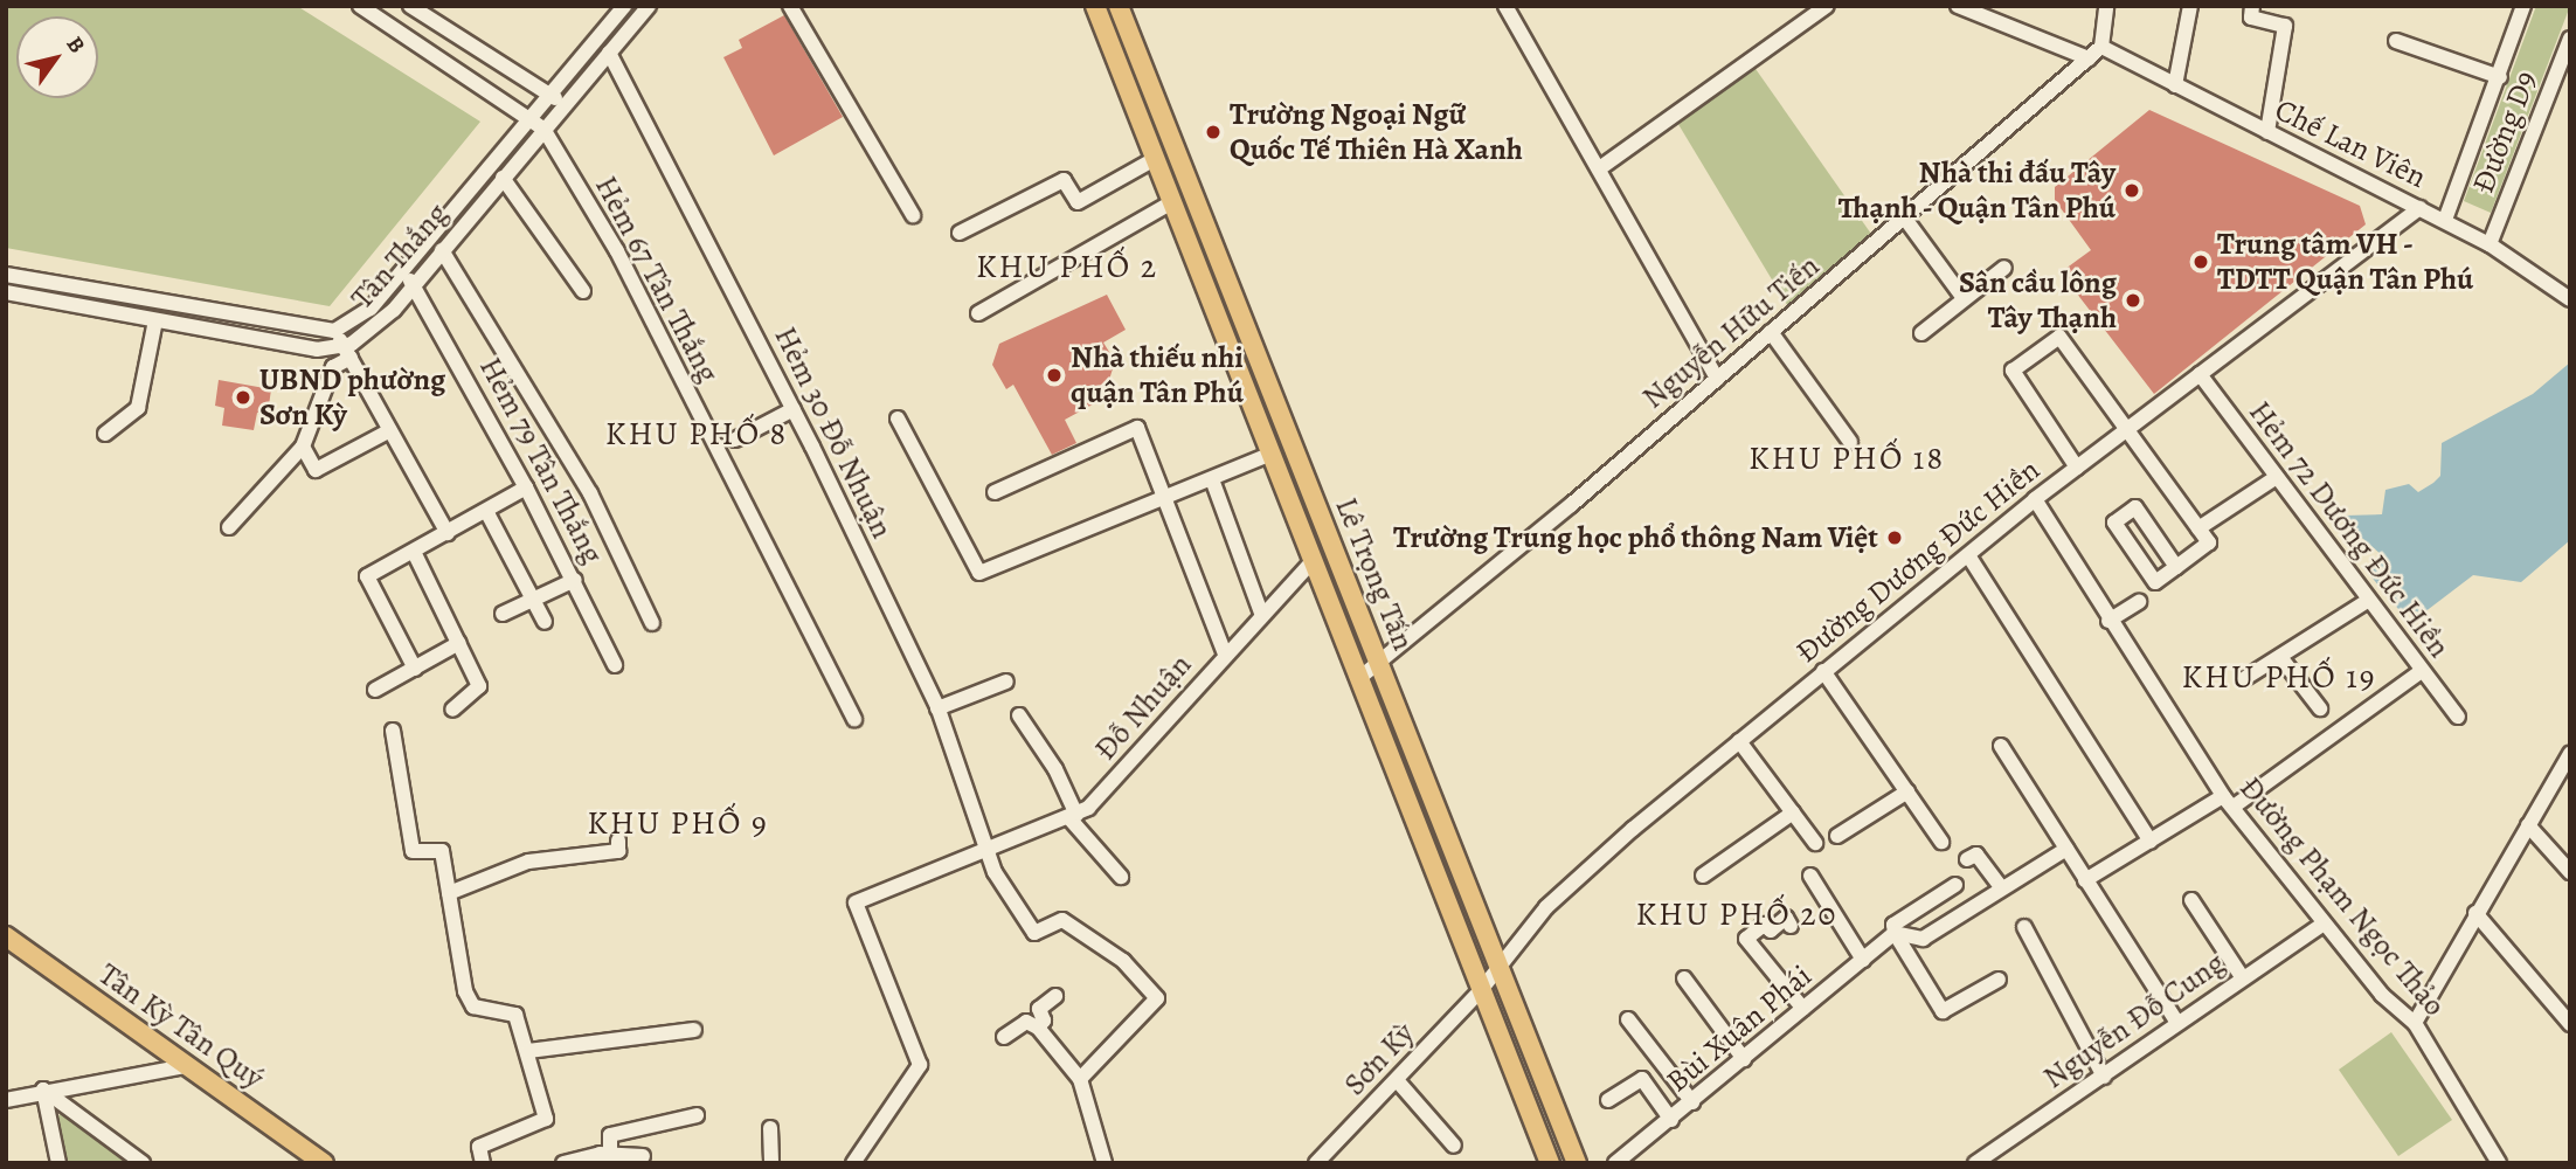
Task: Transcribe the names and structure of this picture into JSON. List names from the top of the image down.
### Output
{
  "streets": {
    "main road": ["Lê Trọng Tấn", "Tân Kỳ Tân Quý"],
    "street": [
      "Đường D9",
      "Chế Lan Viên",
      "Tân Thắng",
      "Hẻm 67 Tân Thắng",
      "Nguyễn Hữu Tiến",
      "Hẻm 30 Đỗ Nhuận",
      "Hẻm 79 Tân Thắng",
      "Hẻm 72 Dương Đức Hiền",
      "Đường Dương Đức Hiền",
      "Đỗ Nhuận",
      "Đường Phạm Ngọc Thảo",
      "Nguyễn Đỗ Cung",
      "Bùi Xuân Phái",
      "Sơn Kỳ"
    ]
  },
  "crossings": [
    ["Đường D9", "Chế Lan Viên"],
    ["Chế Lan Viên", "Nguyễn Hữu Tiến"],
    ["Chế Lan Viên", "Đường Dương Đức Hiền"],
    ["Tân Thắng", "Hẻm 67 Tân Thắng"],
    ["Tân Thắng", "Hẻm 30 Đỗ Nhuận"],
    ["Tân Thắng", "Hẻm 79 Tân Thắng"],
    ["Nguyễn Hữu Tiến", "Lê Trọng Tấn"],
    ["Hẻm 30 Đỗ Nhuận", "Đỗ Nhuận"],
    ["Hẻm 72 Dương Đức Hiền", "Đường Dương Đức Hiền"],
    ["Đường Dương Đức Hiền", "Lê Trọng Tấn"],
    ["Đường Dương Đức Hiền", "Đường Phạm Ngọc Thảo"],
    ["Đường Dương Đức Hiền", "Sơn Kỳ"],
    ["Lê Trọng Tấn", "Đỗ Nhuận"],
    ["Lê Trọng Tấn", "Sơn Kỳ"],
    ["Đường Phạm Ngọc Thảo", "Nguyễn Đỗ Cung"]
  ],
  "districts": [
    "KHU PHỐ 2",
    "KHU PHỐ 8",
    "KHU PHỐ 18",
    "KHU PHỐ 19",
    "KHU PHỐ 9",
    "KHU PHỐ 20"
  ],
  "places": [
    "Trường Ngoại Ngữ Quốc Tế Thiên Hà Xanh",
    "Nhà thi đấu Tây Thạnh - Quận Tân Phú",
    "Trung tâm VH - TDTT Quận Tân Phú",
    "Sân cầu lông Tây Thạnh",
    "Nhà thiếu nhi quận Tân Phú",
    "UBND phường Sơn Kỳ",
    "Trường Trung học phổ thông Nam Việt"
  ],
  "north": "top right"
}
